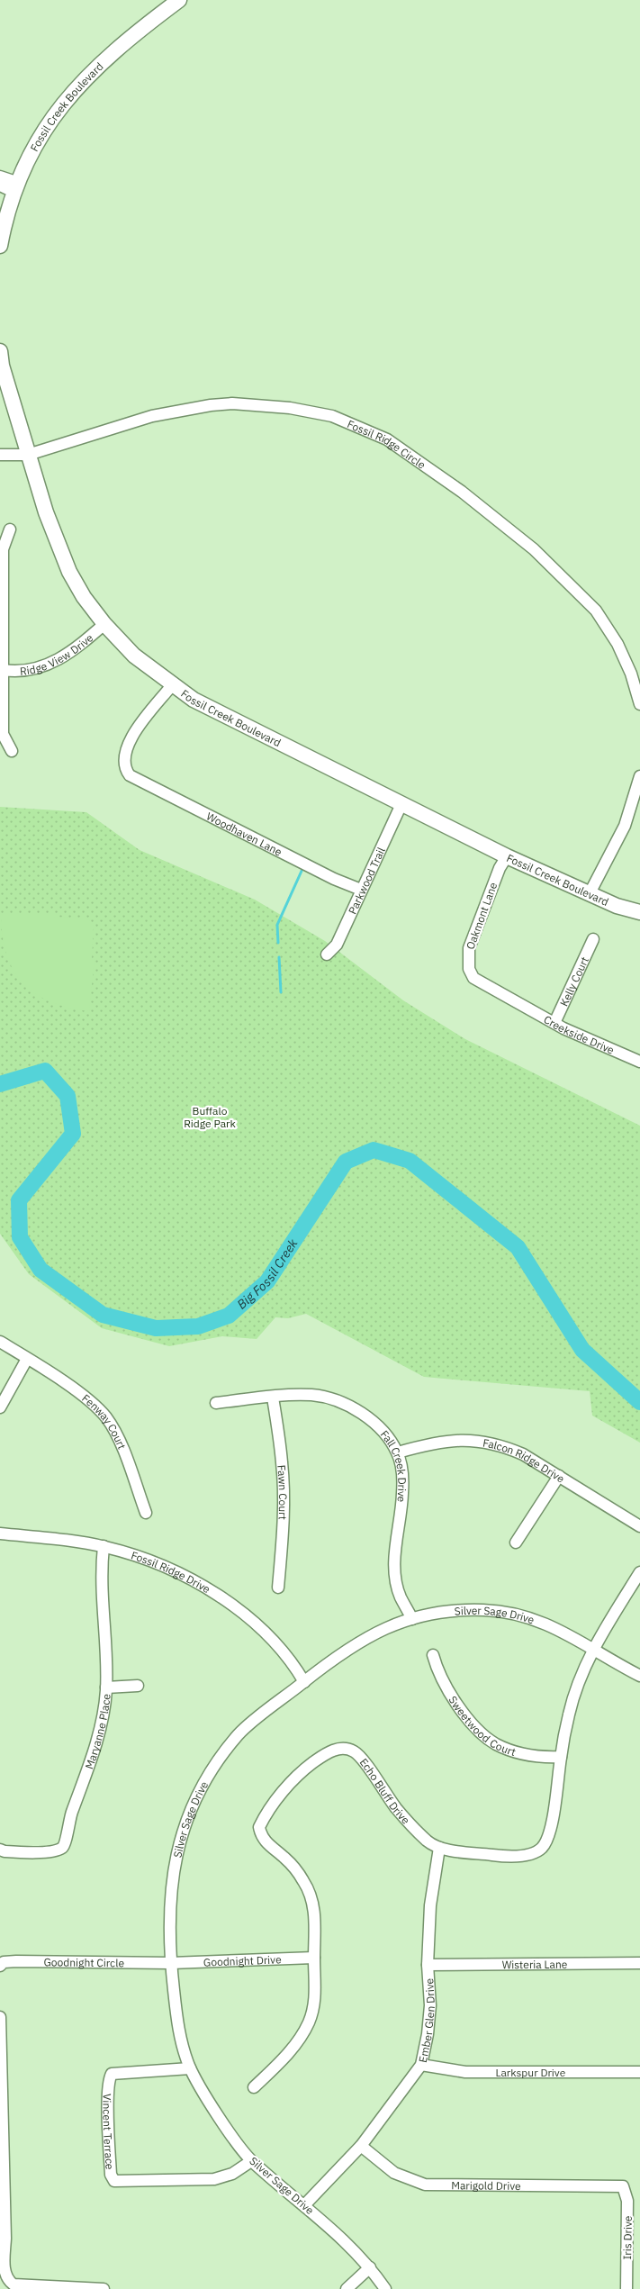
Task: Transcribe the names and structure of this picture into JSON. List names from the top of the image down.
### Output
{
  "streets": {
    "main road": ["Fossil Creek Boulevard"],
    "street": [
      "Fossil Ridge Circle",
      "Ridge View Drive",
      "Woodhaven Lane",
      "Parkwood Trail",
      "Oakmont Lane",
      "Kelly Court",
      "Creekside Drive",
      "Fenway Court",
      "Falcon Ridge Drive",
      "Fall Creek Drive",
      "Fawn Court",
      "Fossil Ridge Drive",
      "Silver Sage Drive",
      "Sweetwood Court",
      "Maryanne Place",
      "Echo Bluff Drive",
      "Goodnight Drive",
      "Goodnight Circle",
      "Wisteria Lane",
      "Ember Glen Drive",
      "Larkspur Drive",
      "Vincent Terrace",
      "Marigold Drive",
      "Iris Drive"
    ]
  },
  "crossings": [
    ["Fossil Creek Boulevard", "Fossil Ridge Circle"],
    ["Fossil Creek Boulevard", "Ridge View Drive"],
    ["Fossil Creek Boulevard", "Woodhaven Lane"],
    ["Fossil Creek Boulevard", "Parkwood Trail"],
    ["Fossil Creek Boulevard", "Oakmont Lane"],
    ["Woodhaven Lane", "Parkwood Trail"],
    ["Oakmont Lane", "Creekside Drive"],
    ["Kelly Court", "Creekside Drive"],
    ["Falcon Ridge Drive", "Fall Creek Drive"],
    ["Fall Creek Drive", "Fawn Court"],
    ["Fall Creek Drive", "Silver Sage Drive"],
    ["Fossil Ridge Drive", "Silver Sage Drive"],
    ["Fossil Ridge Drive", "Maryanne Place"],
    ["Silver Sage Drive", "Echo Bluff Drive"],
    ["Silver Sage Drive", "Goodnight Drive"],
    ["Silver Sage Drive", "Goodnight Circle"],
    ["Silver Sage Drive", "Ember Glen Drive"],
    ["Silver Sage Drive", "Vincent Terrace"],
    ["Sweetwood Court", "Echo Bluff Drive"],
    ["Echo Bluff Drive", "Goodnight Drive"],
    ["Echo Bluff Drive", "Ember Glen Drive"],
    ["Goodnight Drive", "Goodnight Circle"],
    ["Wisteria Lane", "Ember Glen Drive"],
    ["Ember Glen Drive", "Larkspur Drive"],
    ["Ember Glen Drive", "Marigold Drive"],
    ["Marigold Drive", "Iris Drive"]
  ],
  "water": ["Big Fossil Creek"],
  "parks": ["Buffalo Ridge Park"]
}
